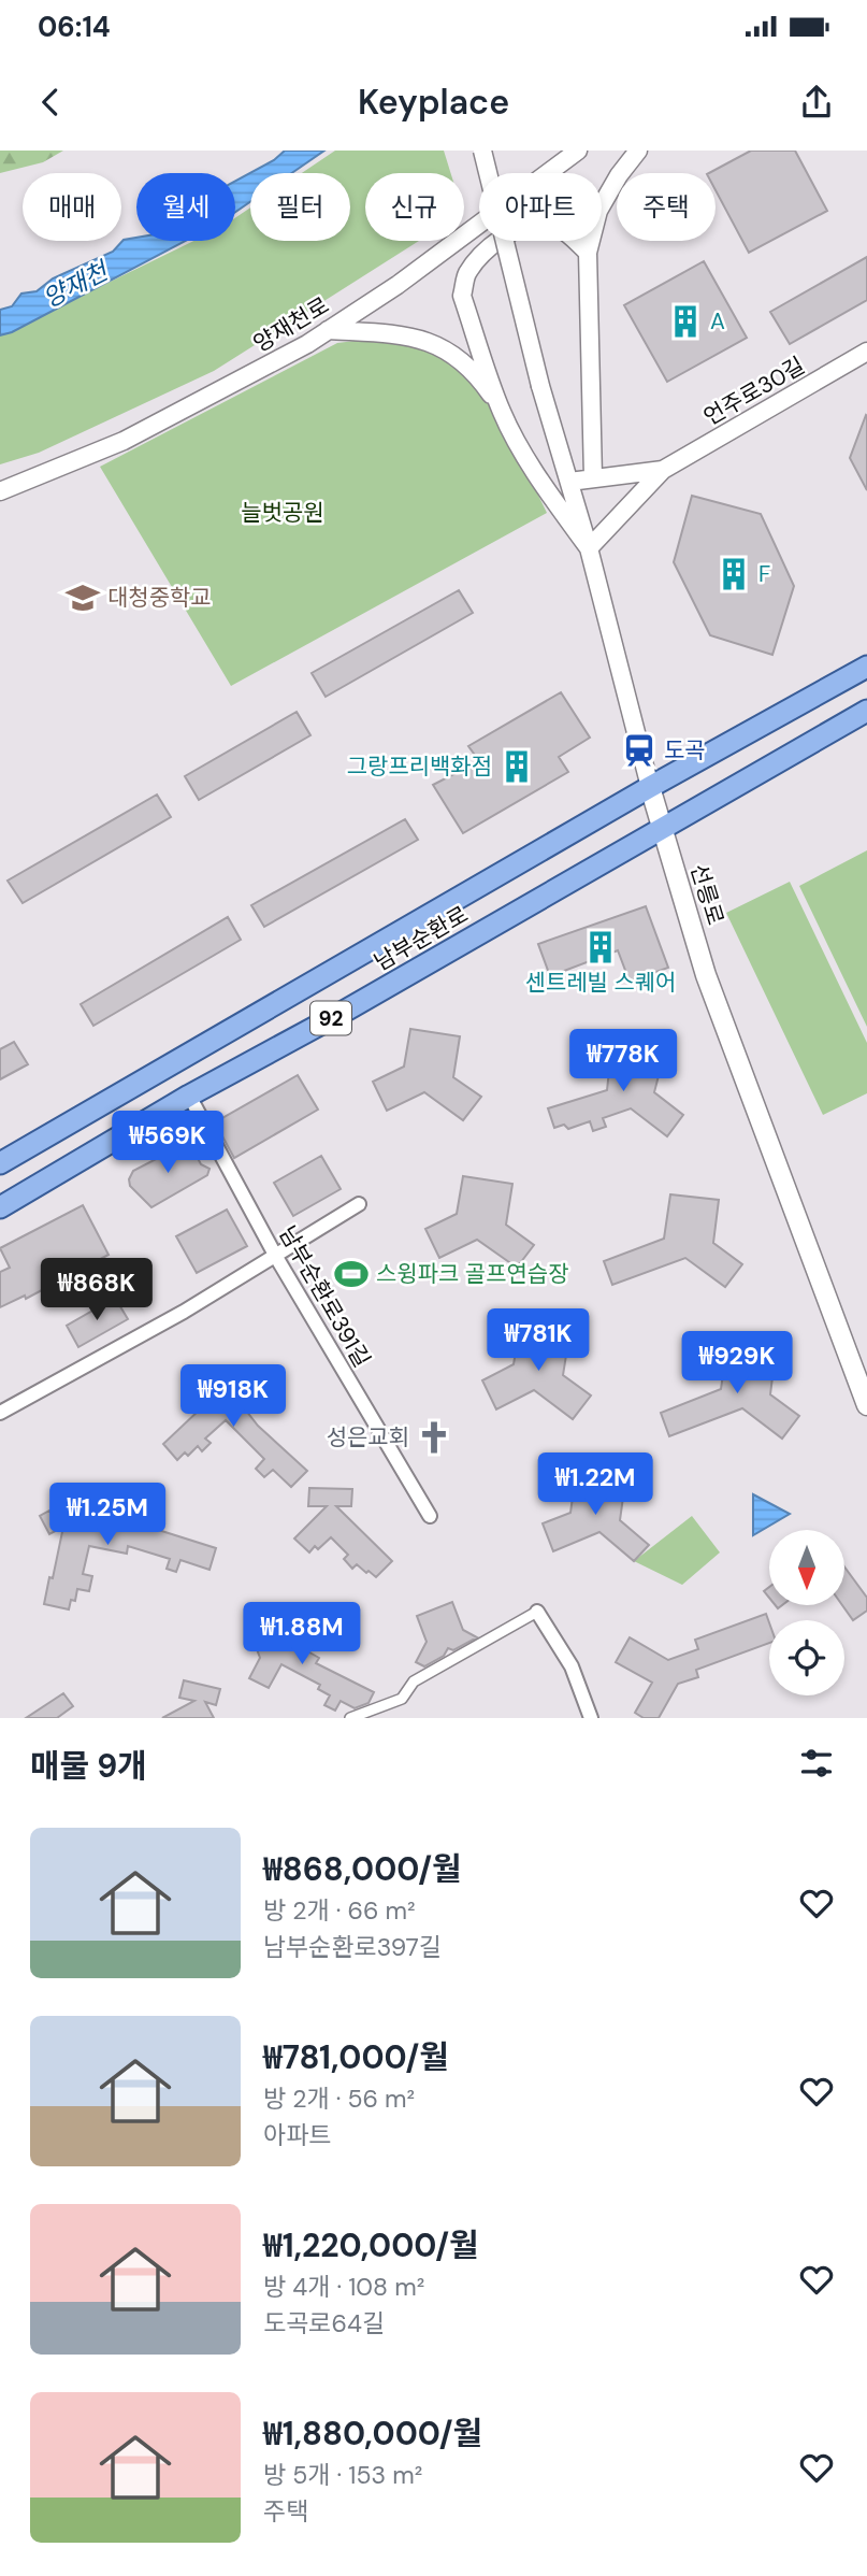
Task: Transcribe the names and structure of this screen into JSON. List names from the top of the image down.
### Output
{
  "streets": {
    "main road": ["선릉로", "남부순환로", "92"],
    "street": ["양재천로", "언주로30길", "남부순환로391길"]
  },
  "crossings": [
    ["선릉로", "남부순환로"],
    ["남부순환로", "남부순환로391길"]
  ],
  "water": ["양재천"],
  "parks": ["늘벗공원"],
  "places": {
    "building": [
      "A",
      "F",
      "그랑프리백화점",
      "센트레빌 스퀘어"
    ],
    "school or university": ["대청중학교"],
    "station": ["도곡"],
    "sports": ["스윙파크 골프연습장"],
    "church": ["성은교회"]
  },
  "north": "bottom",
  "page": {
    "status": "06:14",
    "header": "Keyplace",
    "chip": [
      "매매",
      "월세",
      "필터",
      "신규",
      "아파트",
      "주택"
    ],
    "price": [
      "₩778K",
      "₩569K",
      "₩868K",
      "₩781K",
      "₩929K",
      "₩918K",
      "₩1.22M",
      "₩1.25M",
      "₩1.88M"
    ],
    "heading": "매물 9개",
    "list": [
      {
        "name": "₩868,000/월",
        "note": "방 2개 · 66 m² · 남부순환로397길"
      },
      {
        "name": "₩781,000/월",
        "note": "방 2개 · 56 m² · 아파트"
      },
      {
        "name": "₩1,220,000/월",
        "note": "방 4개 · 108 m² · 도곡로64길"
      },
      {
        "name": "₩1,880,000/월",
        "note": "방 5개 · 153 m² · 주택"
      }
    ]
  }
}
